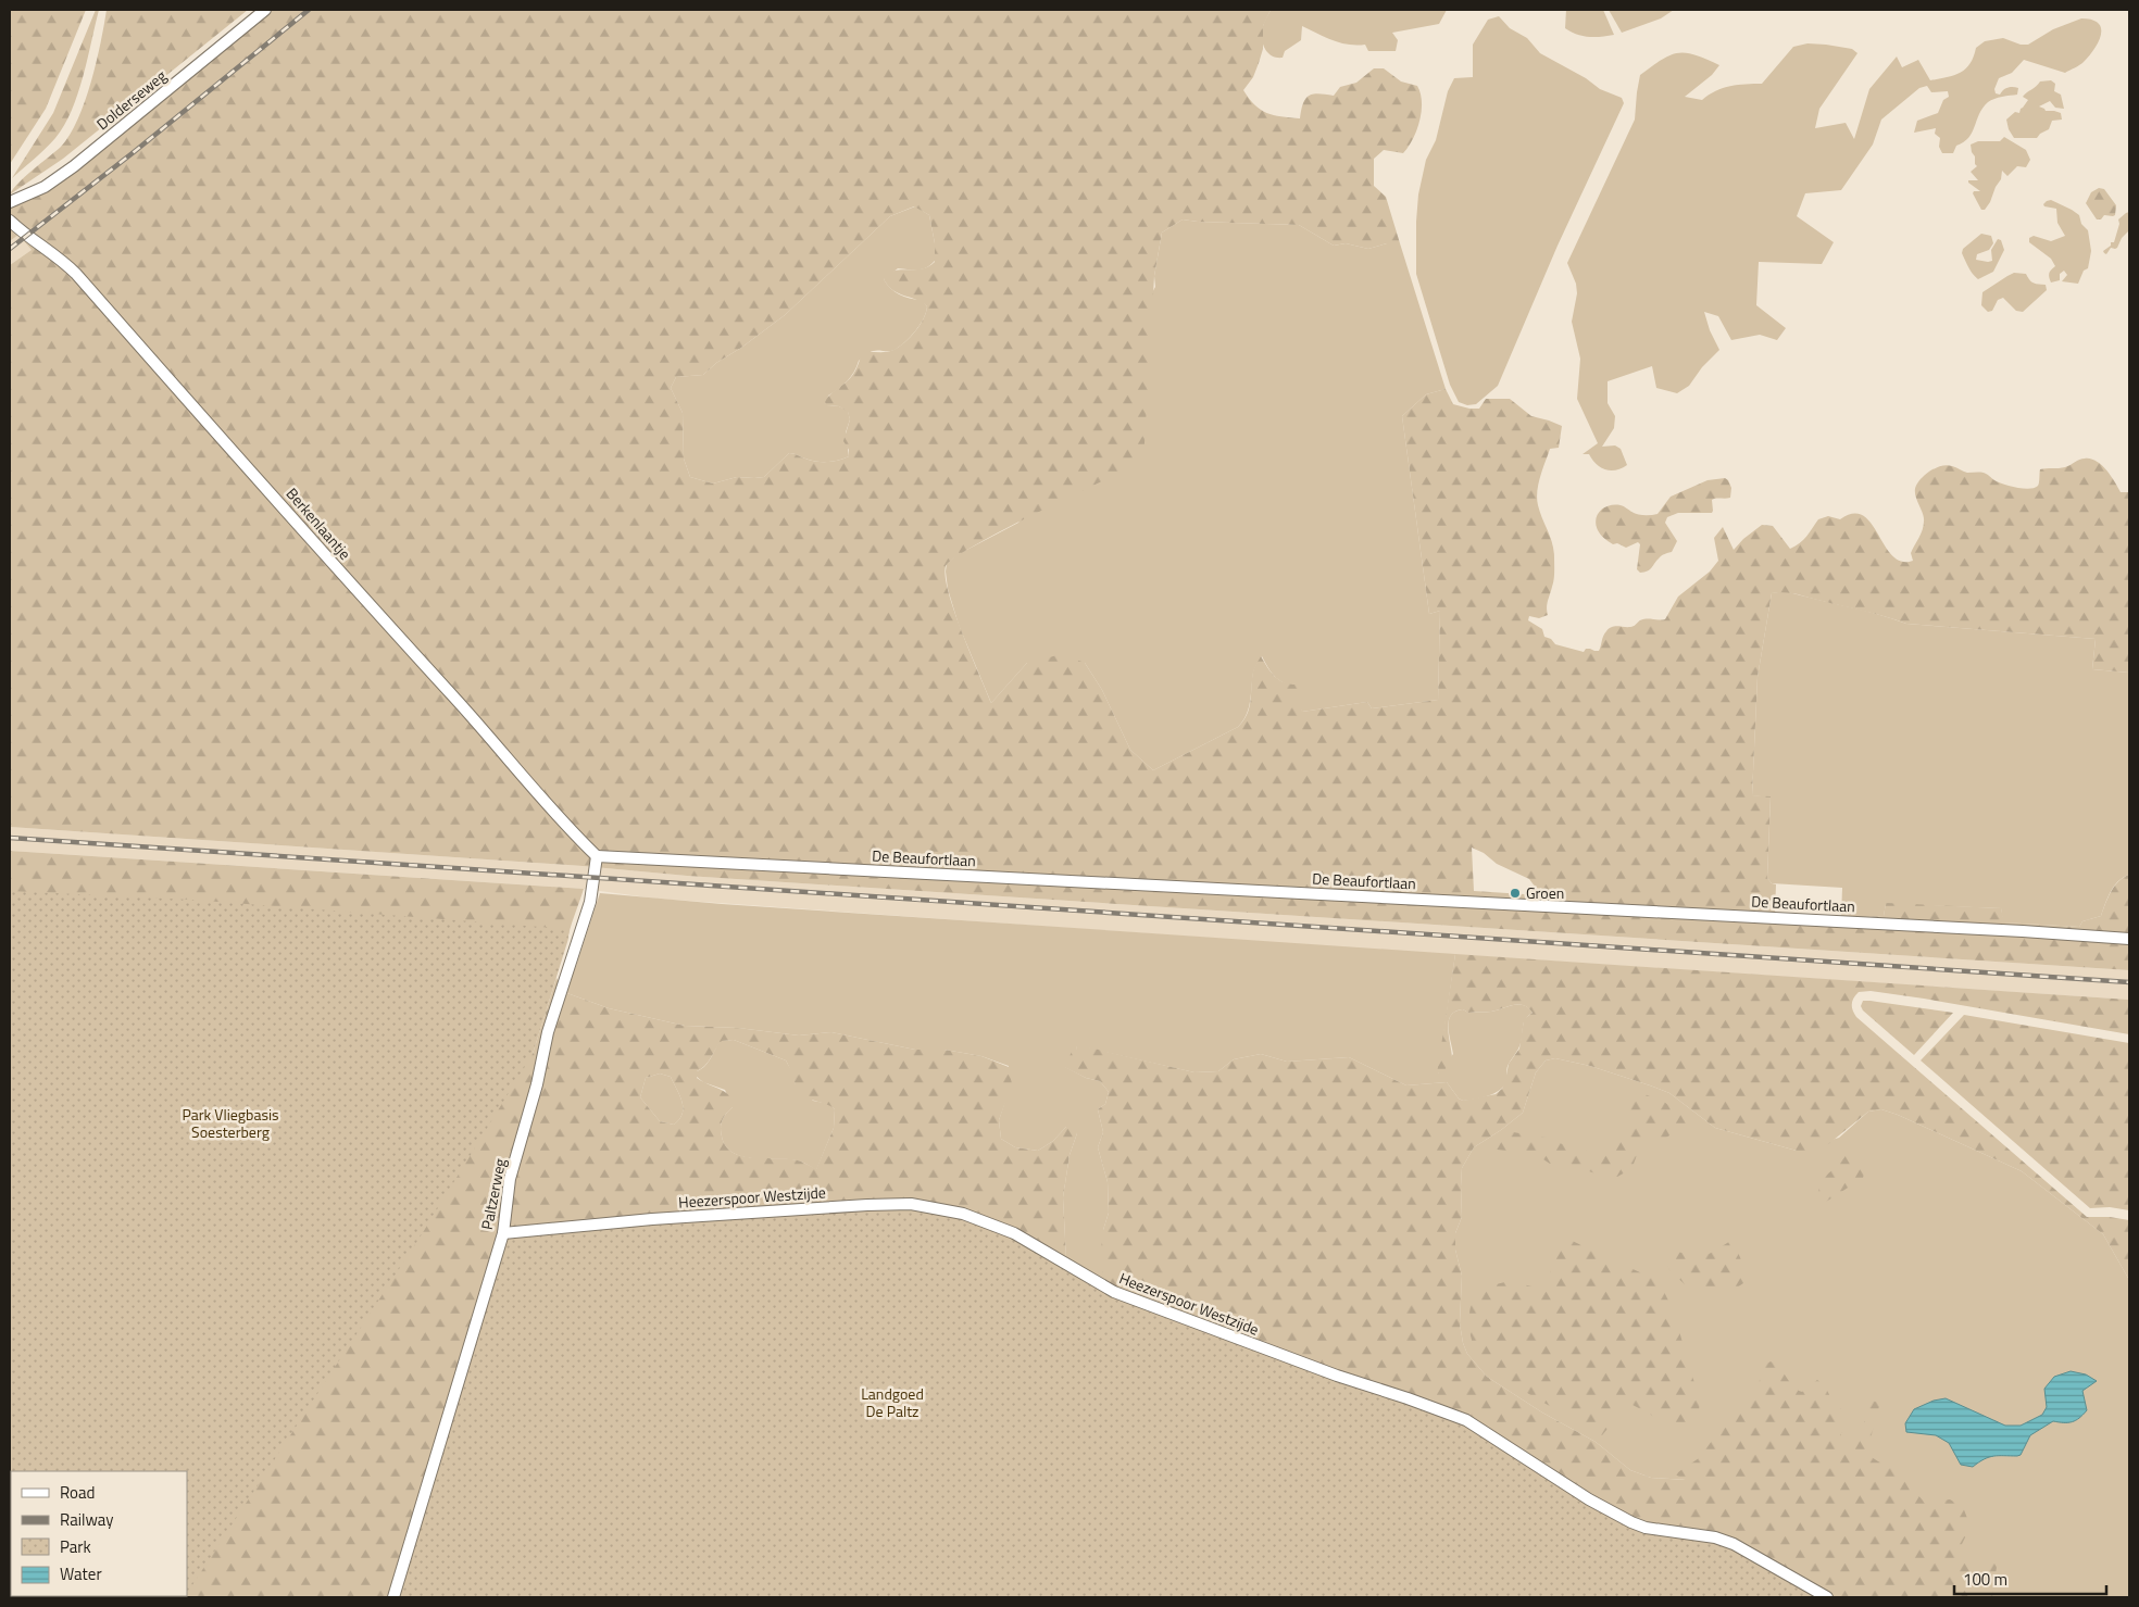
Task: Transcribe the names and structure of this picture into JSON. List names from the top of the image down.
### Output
{
  "streets": {
    "street": [
      "Dolderseweg",
      "Berkenlaantje",
      "De Beaufortlaan",
      "Paltzerweg",
      "Heezerspoor Westzijde"
    ]
  },
  "crossings": [
    ["Berkenlaantje", "De Beaufortlaan"],
    ["Berkenlaantje", "Paltzerweg"],
    ["De Beaufortlaan", "Paltzerweg"],
    ["Paltzerweg", "Heezerspoor Westzijde"]
  ],
  "parks": ["Park Vliegbasis Soesterberg", "Landgoed De Paltz"],
  "places": ["Groen"],
  "legend": [
    "Road",
    "Railway",
    "Park",
    "Water"
  ],
  "scale_bar": "100 m"
}
